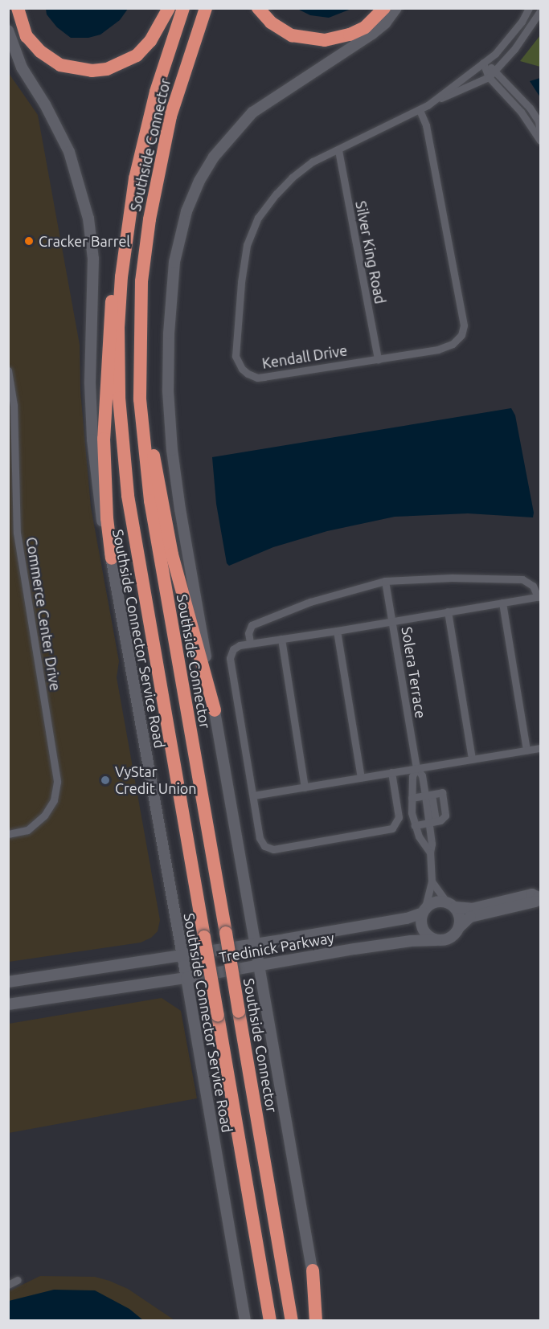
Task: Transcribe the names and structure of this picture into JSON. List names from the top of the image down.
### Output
{
  "streets": {
    "highway": ["Southside Connector"],
    "street": [
      "Silver King Road",
      "Kendall Drive",
      "Commerce Center Drive",
      "Southside Connector Service Road",
      "Solera Terrace",
      "Tredinick Parkway"
    ]
  },
  "crossings": [
    ["Southside Connector", "Tredinick Parkway"],
    ["Silver King Road", "Kendall Drive"],
    ["Southside Connector Service Road", "Tredinick Parkway"],
    ["Solera Terrace", "Tredinick Parkway"]
  ],
  "places": ["Cracker Barrel", "VyStar Credit Union"]
}
